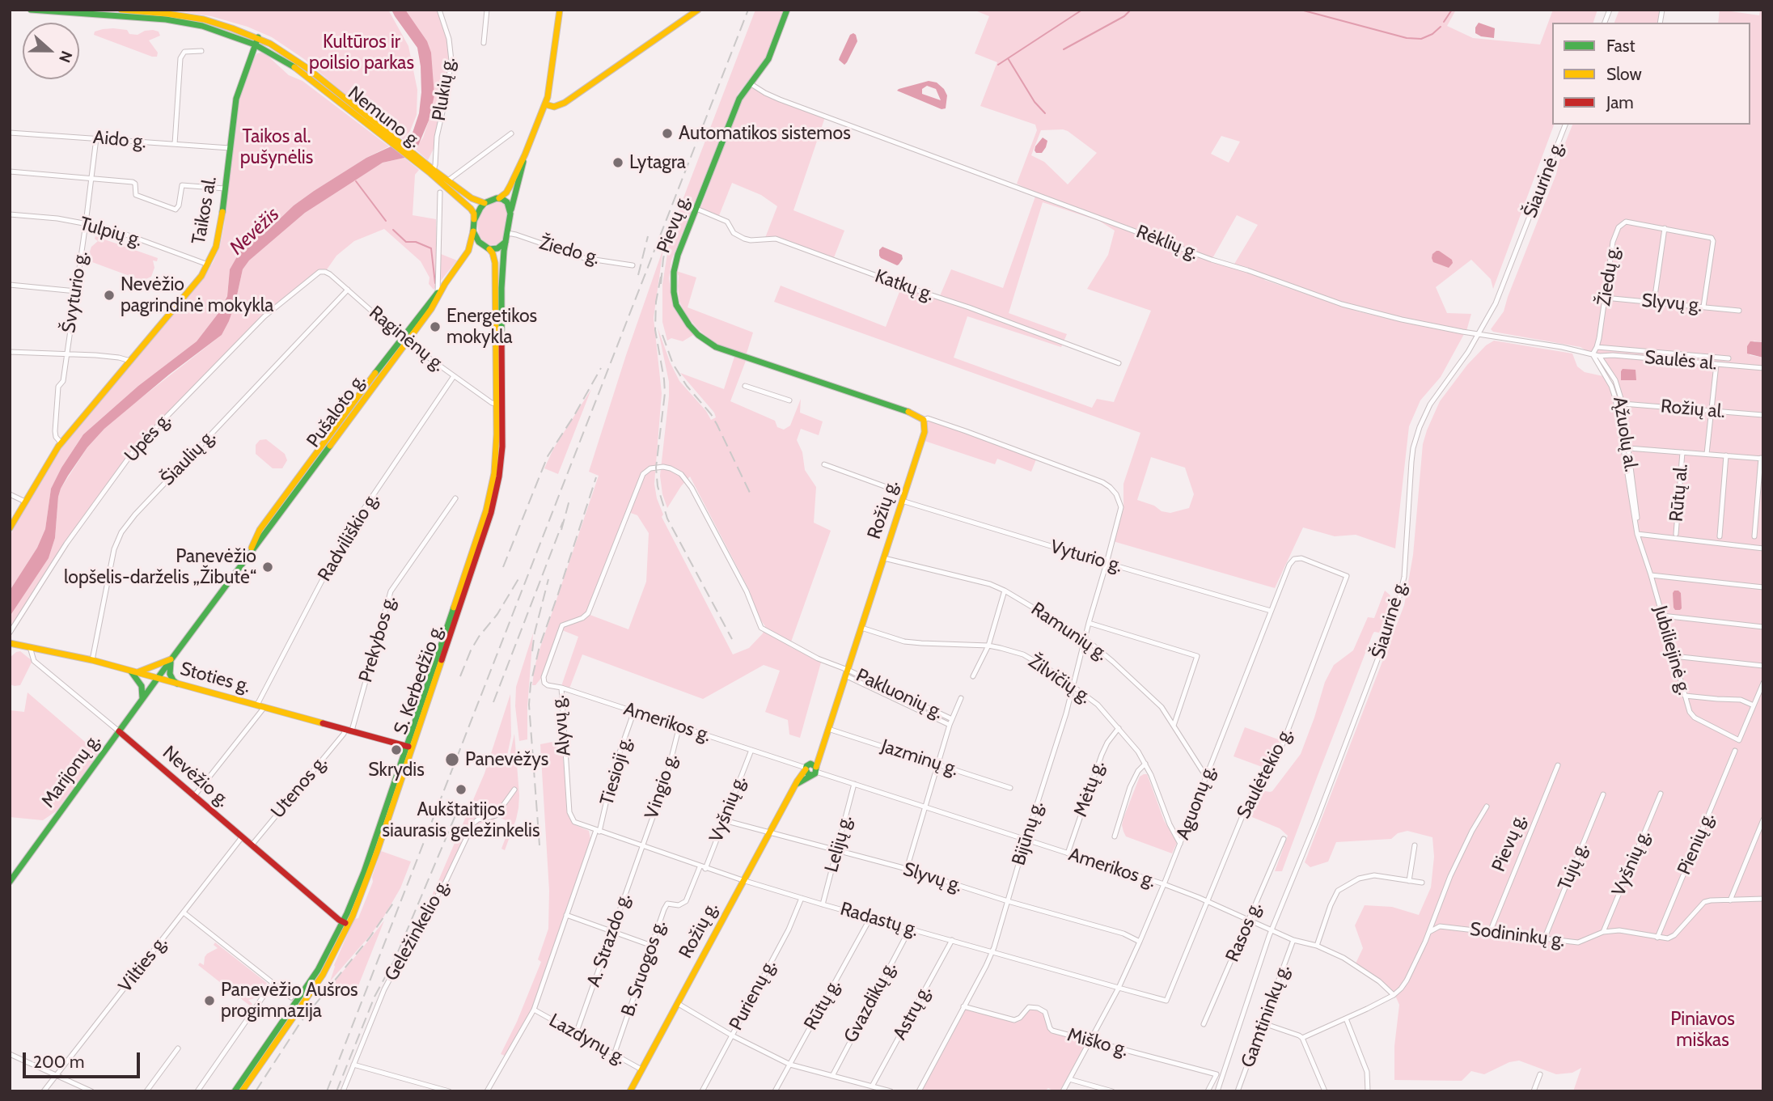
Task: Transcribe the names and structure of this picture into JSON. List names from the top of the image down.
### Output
{
  "streets": {
    "main road": [
      "Nemuno g.",
      "Taikos al.",
      "Pievų g.",
      "Pušaloto g.",
      "Rožių g.",
      "Stoties g.",
      "S. Kerbedžio g.",
      "Marijonų g.",
      "Nevėžio g."
    ],
    "street": [
      "Plukių g.",
      "Aido g.",
      "Šiaurinė g.",
      "Tulpių g.",
      "Rėklių g.",
      "Žiedo g.",
      "Žiedų g.",
      "Katkų g.",
      "Švyturio g.",
      "Slyvų g.",
      "Raginėnų g.",
      "Saulės al.",
      "Rožių al.",
      "Ąžuolų al.",
      "Upės g.",
      "Šiaulių g.",
      "Rūtų al.",
      "Radviliškio g.",
      "Vyturio g.",
      "Ramunių g.",
      "Prekybos g.",
      "Jubiliejinė g.",
      "Žilvičių g.",
      "Pakluonių g.",
      "Amerikos g.",
      "Alyvų g.",
      "Jazminų g.",
      "Tiesioji g.",
      "Saulėtekio g.",
      "Vingio g.",
      "Utenos g.",
      "Mėtų g.",
      "Aguonų g.",
      "Vyšnių g.",
      "Bijūnų g.",
      "Lelijų g.",
      "Pienių g.",
      "Tujų g.",
      "Radastų g.",
      "Geležinkelio g.",
      "Rasos g.",
      "Sodininkų g.",
      "A. Strazdo g.",
      "Vilties g.",
      "B. Sruogos g.",
      "Purienų g.",
      "Gvazdikų g.",
      "Rūtų g.",
      "Astrų g.",
      "Gamtininkų g.",
      "Lazdynų g.",
      "Miško g."
    ]
  },
  "crossings": [
    ["Plukių g.", "Nemuno g."],
    ["Nemuno g.", "Taikos al."],
    ["Nemuno g.", "Žiedo g."],
    ["Nemuno g.", "Pušaloto g."],
    ["Nemuno g.", "S. Kerbedžio g."],
    ["Aido g.", "Taikos al."],
    ["Aido g.", "Švyturio g."],
    ["Šiaurinė g.", "Rėklių g."],
    ["Šiaurinė g.", "Amerikos g."],
    ["Taikos al.", "Tulpių g."],
    ["Taikos al.", "Švyturio g."],
    ["Pievų g.", "Rėklių g."],
    ["Pievų g.", "Katkų g."],
    ["Pievų g.", "Rožių g."],
    ["Pievų g.", "Bijūnų g."],
    ["Pievų g.", "Sodininkų g."],
    ["Tulpių g.", "Švyturio g."],
    ["Rėklių g.", "Žiedų g."],
    ["Rėklių g.", "Saulės al."],
    ["Rėklių g.", "Ąžuolų al."],
    ["Rėklių g.", "Jubiliejinė g."],
    ["Žiedo g.", "Pušaloto g."],
    ["Žiedo g.", "S. Kerbedžio g."],
    ["Žiedų g.", "Slyvų g."],
    ["Žiedų g.", "Jubiliejinė g."],
    ["Slyvų g.", "Rožių g."],
    ["Slyvų g.", "Aguonų g."],
    ["Slyvų g.", "Vyšnių g."],
    ["Slyvų g.", "Bijūnų g."],
    ["Slyvų g.", "Lelijų g."],
    ["Raginėnų g.", "Pušaloto g."],
    ["Raginėnų g.", "Upės g."],
    ["Raginėnų g.", "Šiaulių g."],
    ["Raginėnų g.", "Radviliškio g."],
    ["Raginėnų g.", "S. Kerbedžio g."],
    ["Saulės al.", "Ąžuolų al."],
    ["Rožių al.", "Ąžuolų al."],
    ["Pušaloto g.", "Stoties g."],
    ["Pušaloto g.", "S. Kerbedžio g."],
    ["Pušaloto g.", "Marijonų g."],
    ["Šiaulių g.", "Stoties g."],
    ["Rožių g.", "Vyturio g."],
    ["Rožių g.", "Ramunių g."],
    ["Rožių g.", "Žilvičių g."],
    ["Rožių g.", "Pakluonių g."],
    ["Rožių g.", "Amerikos g."],
    ["Rožių g.", "Alyvų g."],
    ["Rožių g.", "Jazminų g."],
    ["Rožių g.", "Bijūnų g."],
    ["Rožių g.", "Radastų g."],
    ["Rožių g.", "Lazdynų g."],
    ["Radviliškio g.", "Stoties g."],
    ["Vyturio g.", "Aguonų g."],
    ["Vyturio g.", "Bijūnų g."],
    ["Ramunių g.", "Aguonų g."],
    ["Ramunių g.", "Bijūnų g."],
    ["Prekybos g.", "Stoties g."],
    ["Prekybos g.", "Utenos g."],
    ["Stoties g.", "S. Kerbedžio g."],
    ["Stoties g.", "Marijonų g."],
    ["Stoties g.", "Nevėžio g."],
    ["Stoties g.", "Utenos g."],
    ["S. Kerbedžio g.", "Nevėžio g."],
    ["Žilvičių g.", "Mėtų g."],
    ["Žilvičių g.", "Aguonų g."],
    ["Žilvičių g.", "Bijūnų g."],
    ["Pakluonių g.", "Alyvų g."],
    ["Amerikos g.", "Alyvų g."],
    ["Amerikos g.", "Tiesioji g."],
    ["Amerikos g.", "Saulėtekio g."],
    ["Amerikos g.", "Vingio g."],
    ["Amerikos g.", "Mėtų g."],
    ["Amerikos g.", "Aguonų g."],
    ["Amerikos g.", "Vyšnių g."],
    ["Amerikos g.", "Bijūnų g."],
    ["Amerikos g.", "Lelijų g."],
    ["Amerikos g.", "Rasos g."],
    ["Amerikos g.", "Gamtininkų g."],
    ["Alyvų g.", "Tiesioji g."],
    ["Alyvų g.", "Radastų g."],
    ["Marijonų g.", "Nevėžio g."],
    ["Tiesioji g.", "Radastų g."],
    ["Saulėtekio g.", "Aguonų g."],
    ["Saulėtekio g.", "Radastų g."],
    ["Nevėžio g.", "Utenos g."],
    ["Nevėžio g.", "Vilties g."],
    ["Vingio g.", "Radastų g."],
    ["Vingio g.", "A. Strazdo g."],
    ["Aguonų g.", "Radastų g."],
    ["Aguonų g.", "Miško g."],
    ["Vyšnių g.", "Radastų g."],
    ["Vyšnių g.", "Sodininkų g."],
    ["Vyšnių g.", "B. Sruogos g."],
    ["Bijūnų g.", "Radastų g."],
    ["Bijūnų g.", "Miško g."],
    ["Lelijų g.", "Radastų g."],
    ["Pienių g.", "Sodininkų g."],
    ["Tujų g.", "Sodininkų g."],
    ["Radastų g.", "A. Strazdo g."],
    ["Radastų g.", "B. Sruogos g."],
    ["Radastų g.", "Purienų g."],
    ["Radastų g.", "Gvazdikų g."],
    ["Radastų g.", "Rūtų g."],
    ["Radastų g.", "Astrų g."],
    ["A. Strazdo g.", "Lazdynų g."],
    ["B. Sruogos g.", "Lazdynų g."]
  ],
  "water": ["Nevėžis"],
  "parks": ["Kultūros ir poilsio parkas", "Taikos al. pušynėlis", "Piniavos miškas"],
  "places": [
    "Automatikos sistemos",
    "Lytagra",
    "Nevėžio pagrindinė mokykla",
    "Energetikos mokykla",
    "Panevėžio lopšelis-darželis „Žibutė“",
    "Skrydis",
    "Panevėžys",
    "Aukštaitijos siaurasis geležinkelis",
    "Panevėžio Aušros progimnazija"
  ],
  "legend": ["Fast", "Slow", "Jam"],
  "scale_bar": "200 m",
  "north": "right"
}
